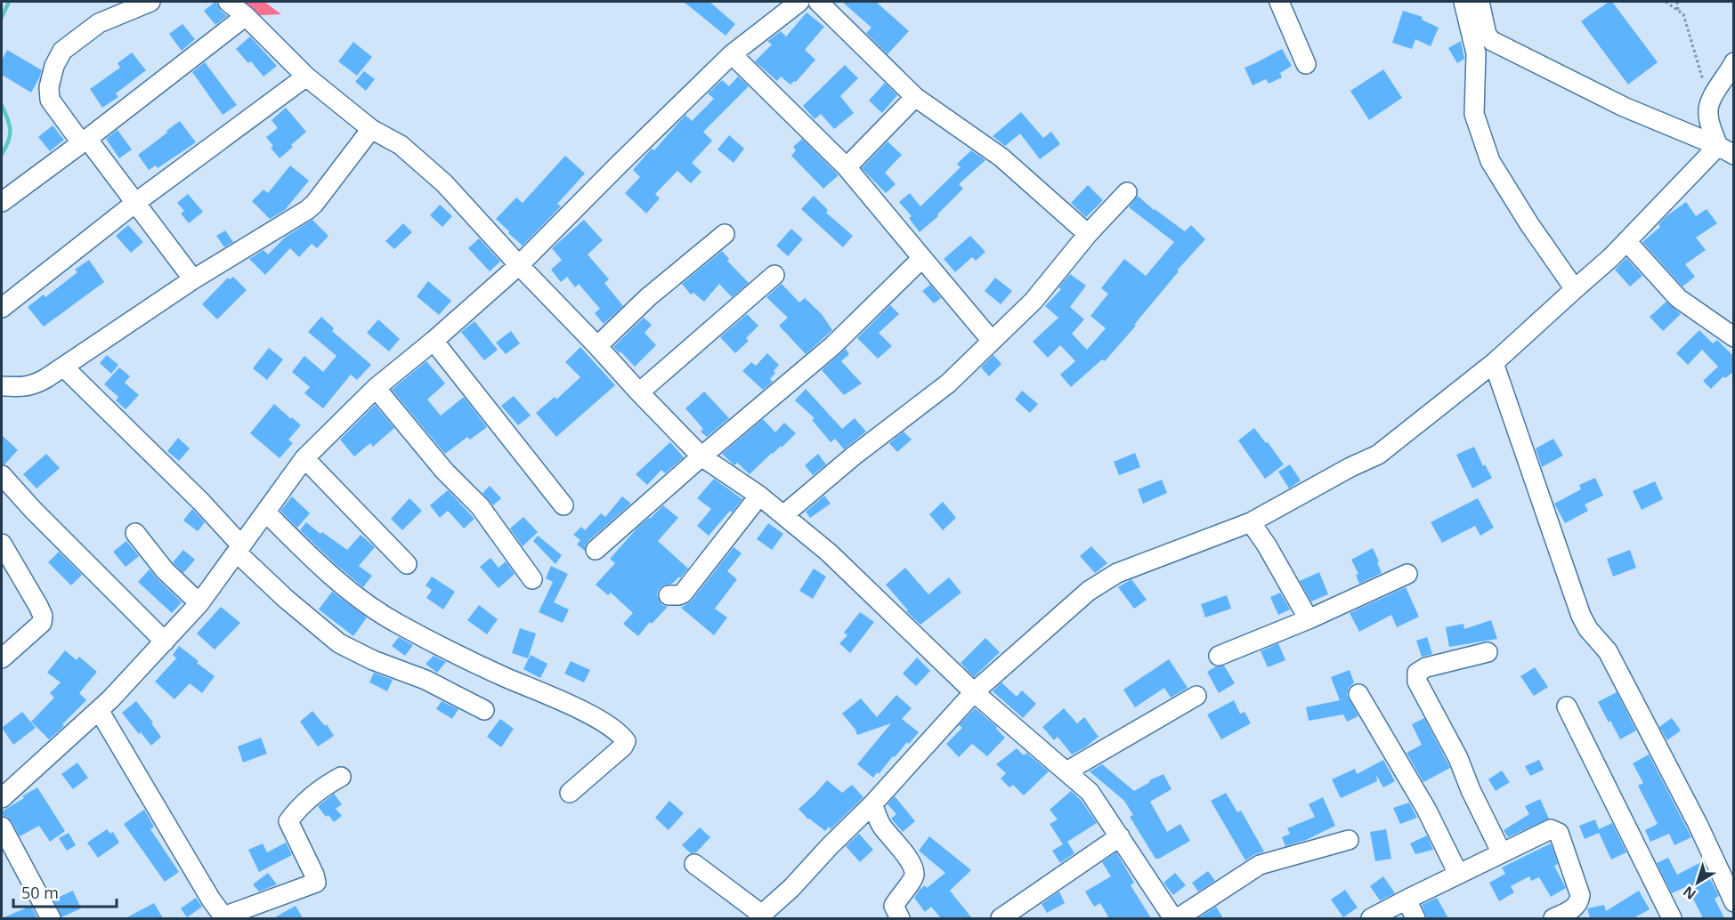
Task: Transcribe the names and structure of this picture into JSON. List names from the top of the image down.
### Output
{
  "scale_bar": "50 m",
  "north": "bottom left"
}
